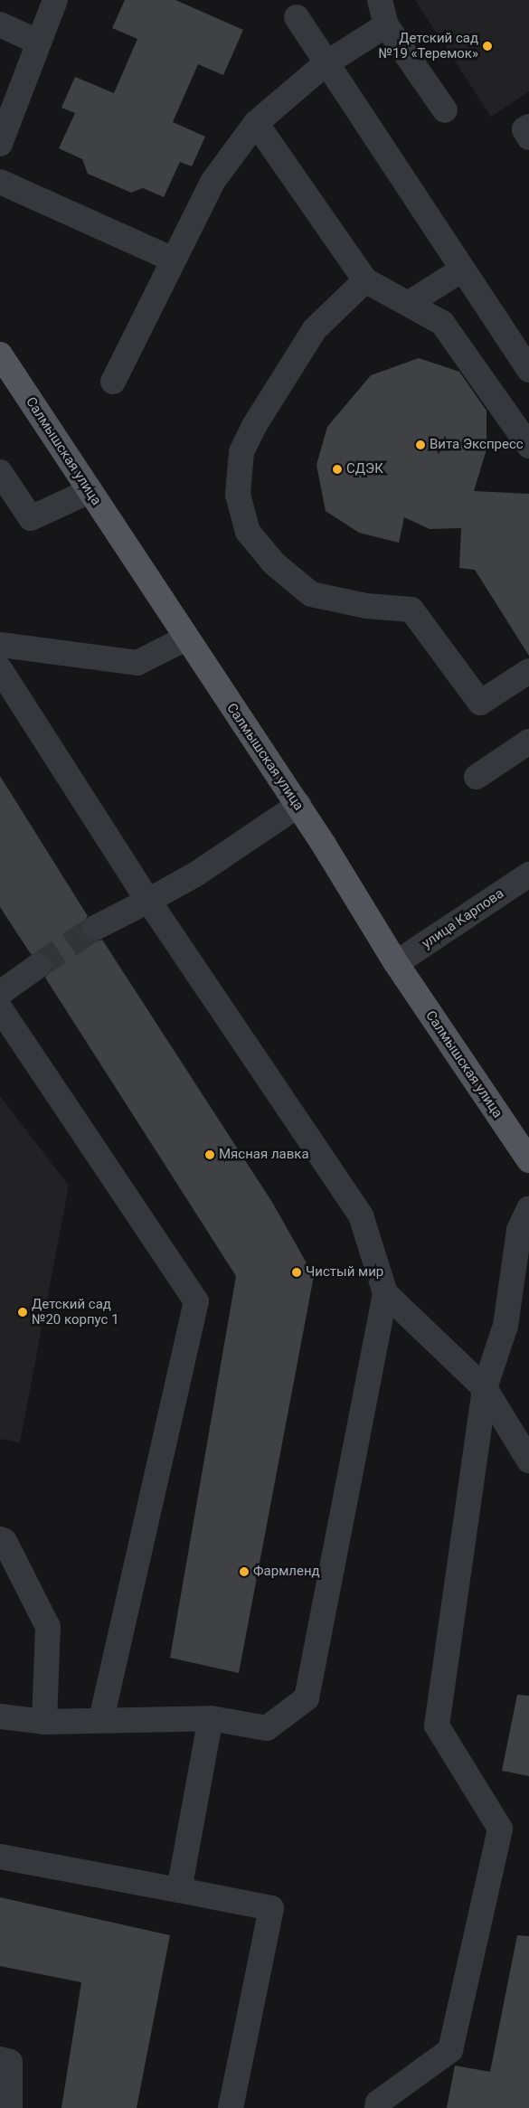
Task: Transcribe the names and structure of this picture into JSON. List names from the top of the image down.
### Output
{
  "streets": {
    "main road": ["Салмышская улица"],
    "street": ["улица Карпова"]
  },
  "crossings": [
    ["Салмышская улица", "улица Карпова"]
  ],
  "places": [
    "Детский сад №19 «Теремок»",
    "Вита Экспресс",
    "СДЭК",
    "Мясная лавка",
    "Чистый мир",
    "Детский сад №20 корпус 1",
    "Фармленд"
  ]
}
